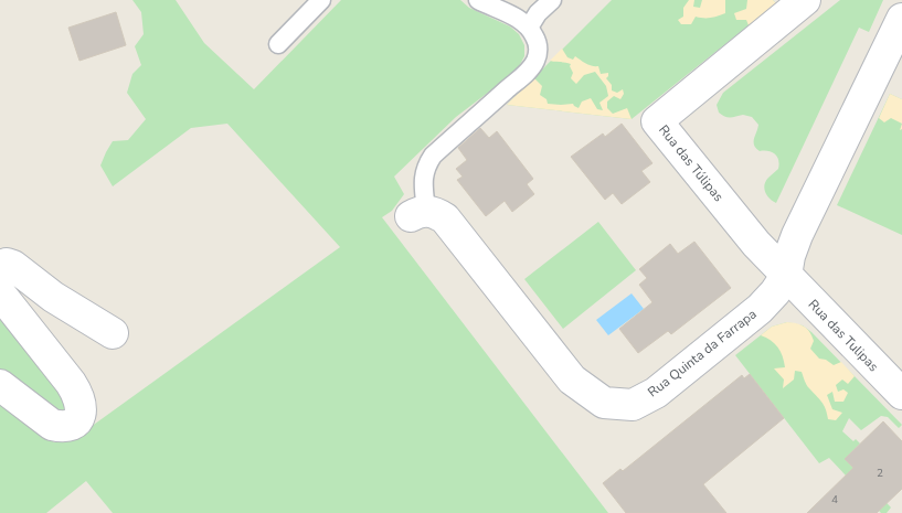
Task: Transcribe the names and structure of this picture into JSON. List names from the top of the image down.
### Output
{
  "streets": {
    "street": ["Rua das Túlipas", "Rua das Tulipas", "Rua Quinta da Farrapa"]
  },
  "crossings": [
    ["Rua das Túlipas", "Rua das Tulipas"],
    ["Rua das Túlipas", "Rua Quinta da Farrapa"],
    ["Rua das Tulipas", "Rua Quinta da Farrapa"]
  ],
  "house_numbers": ["2", "4"]
}
